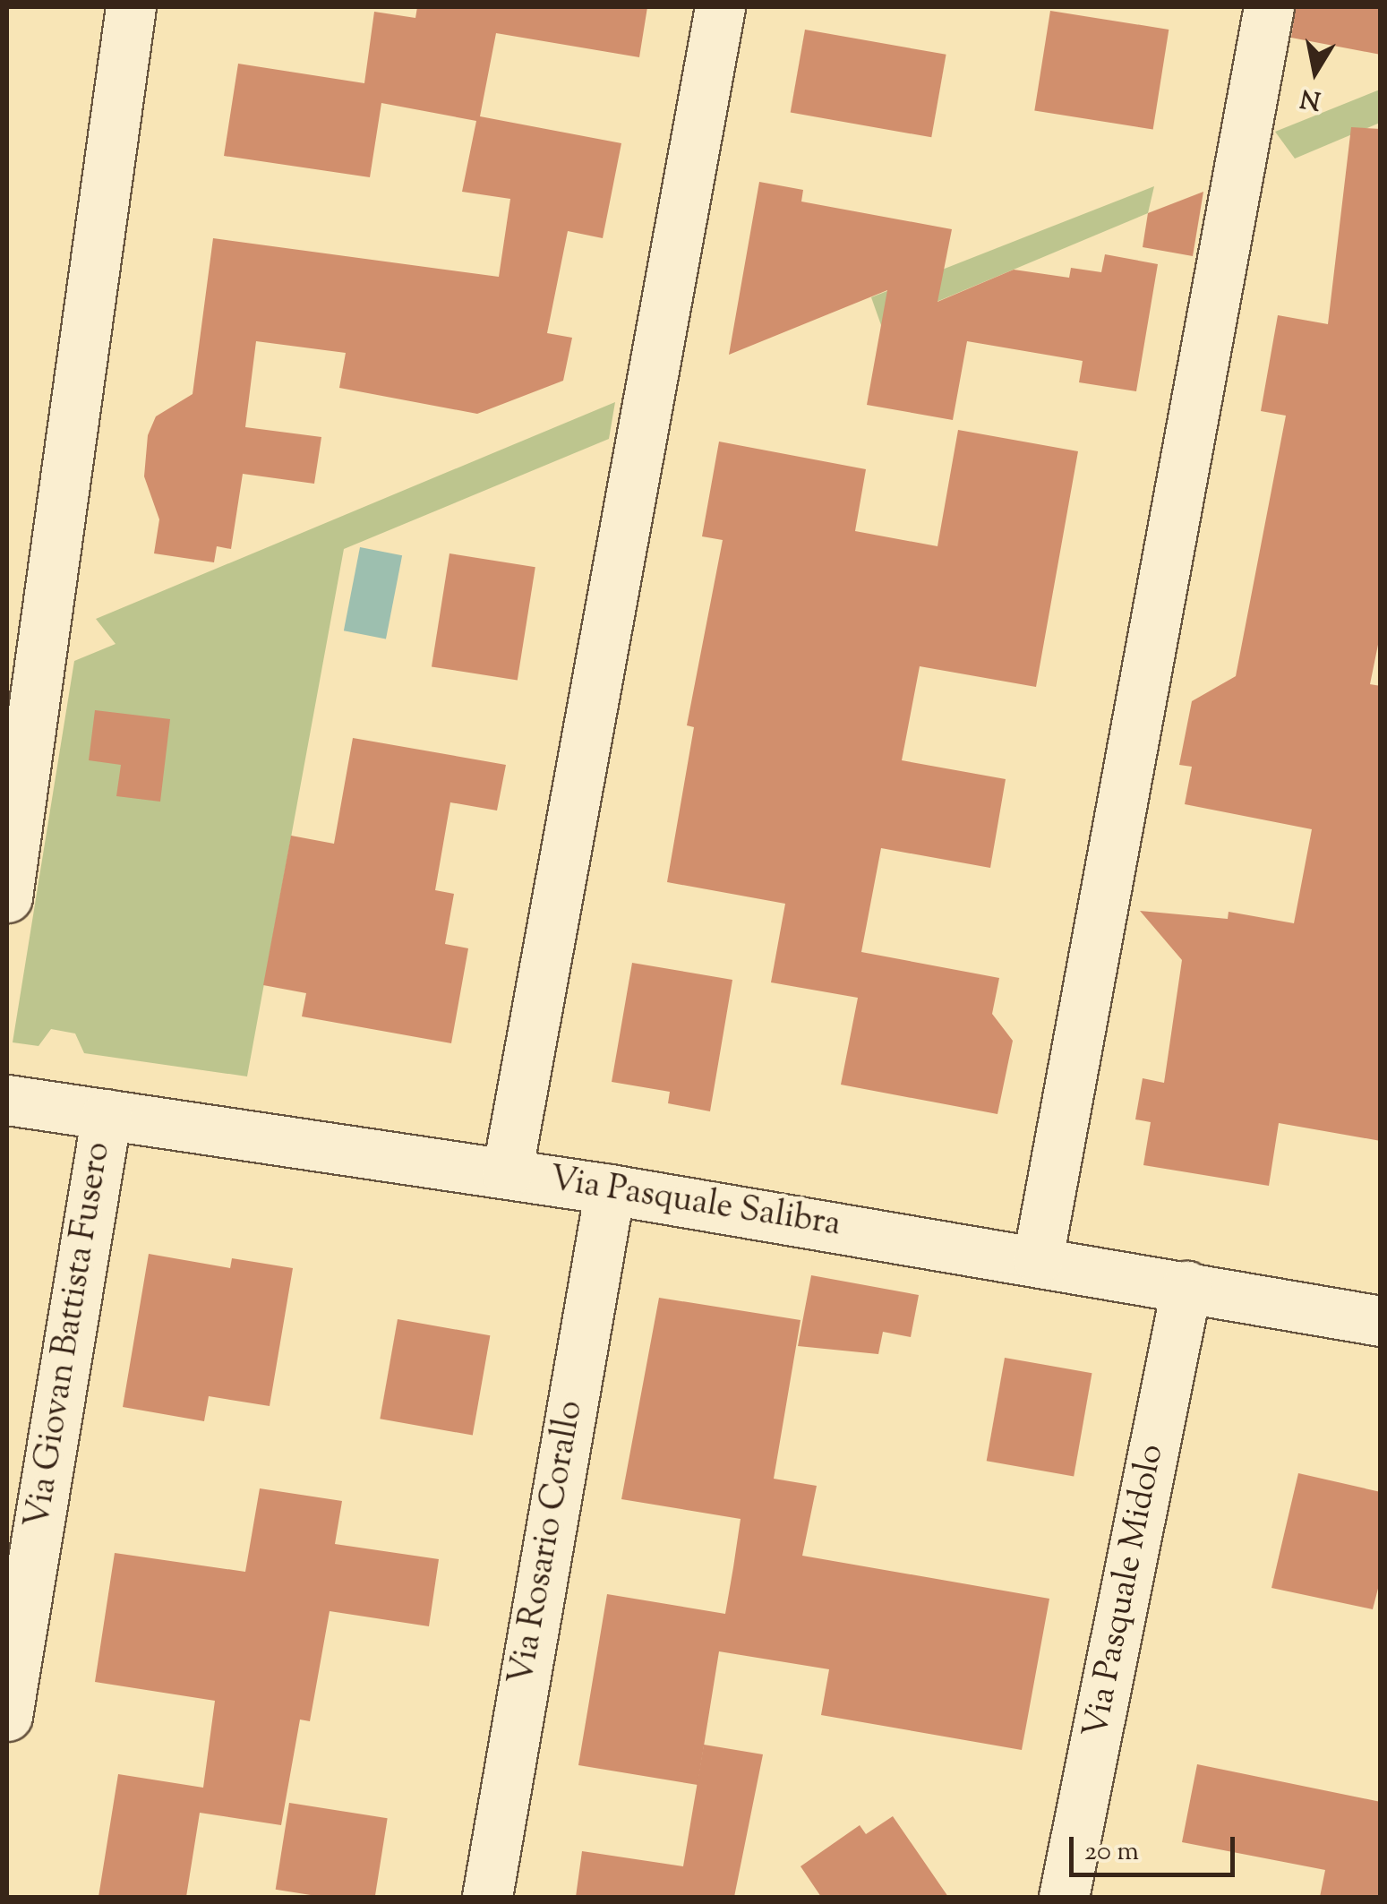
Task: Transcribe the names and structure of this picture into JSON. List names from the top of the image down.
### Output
{
  "streets": {
    "street": [
      "Via Pasquale Salibra",
      "Via Giovan Battista Fusero",
      "Via Rosario Corallo",
      "Via Pasquale Midolo"
    ]
  },
  "crossings": [
    ["Via Pasquale Salibra", "Via Giovan Battista Fusero"],
    ["Via Pasquale Salibra", "Via Rosario Corallo"],
    ["Via Pasquale Salibra", "Via Pasquale Midolo"]
  ],
  "scale_bar": "20 m",
  "north": "bottom"
}
